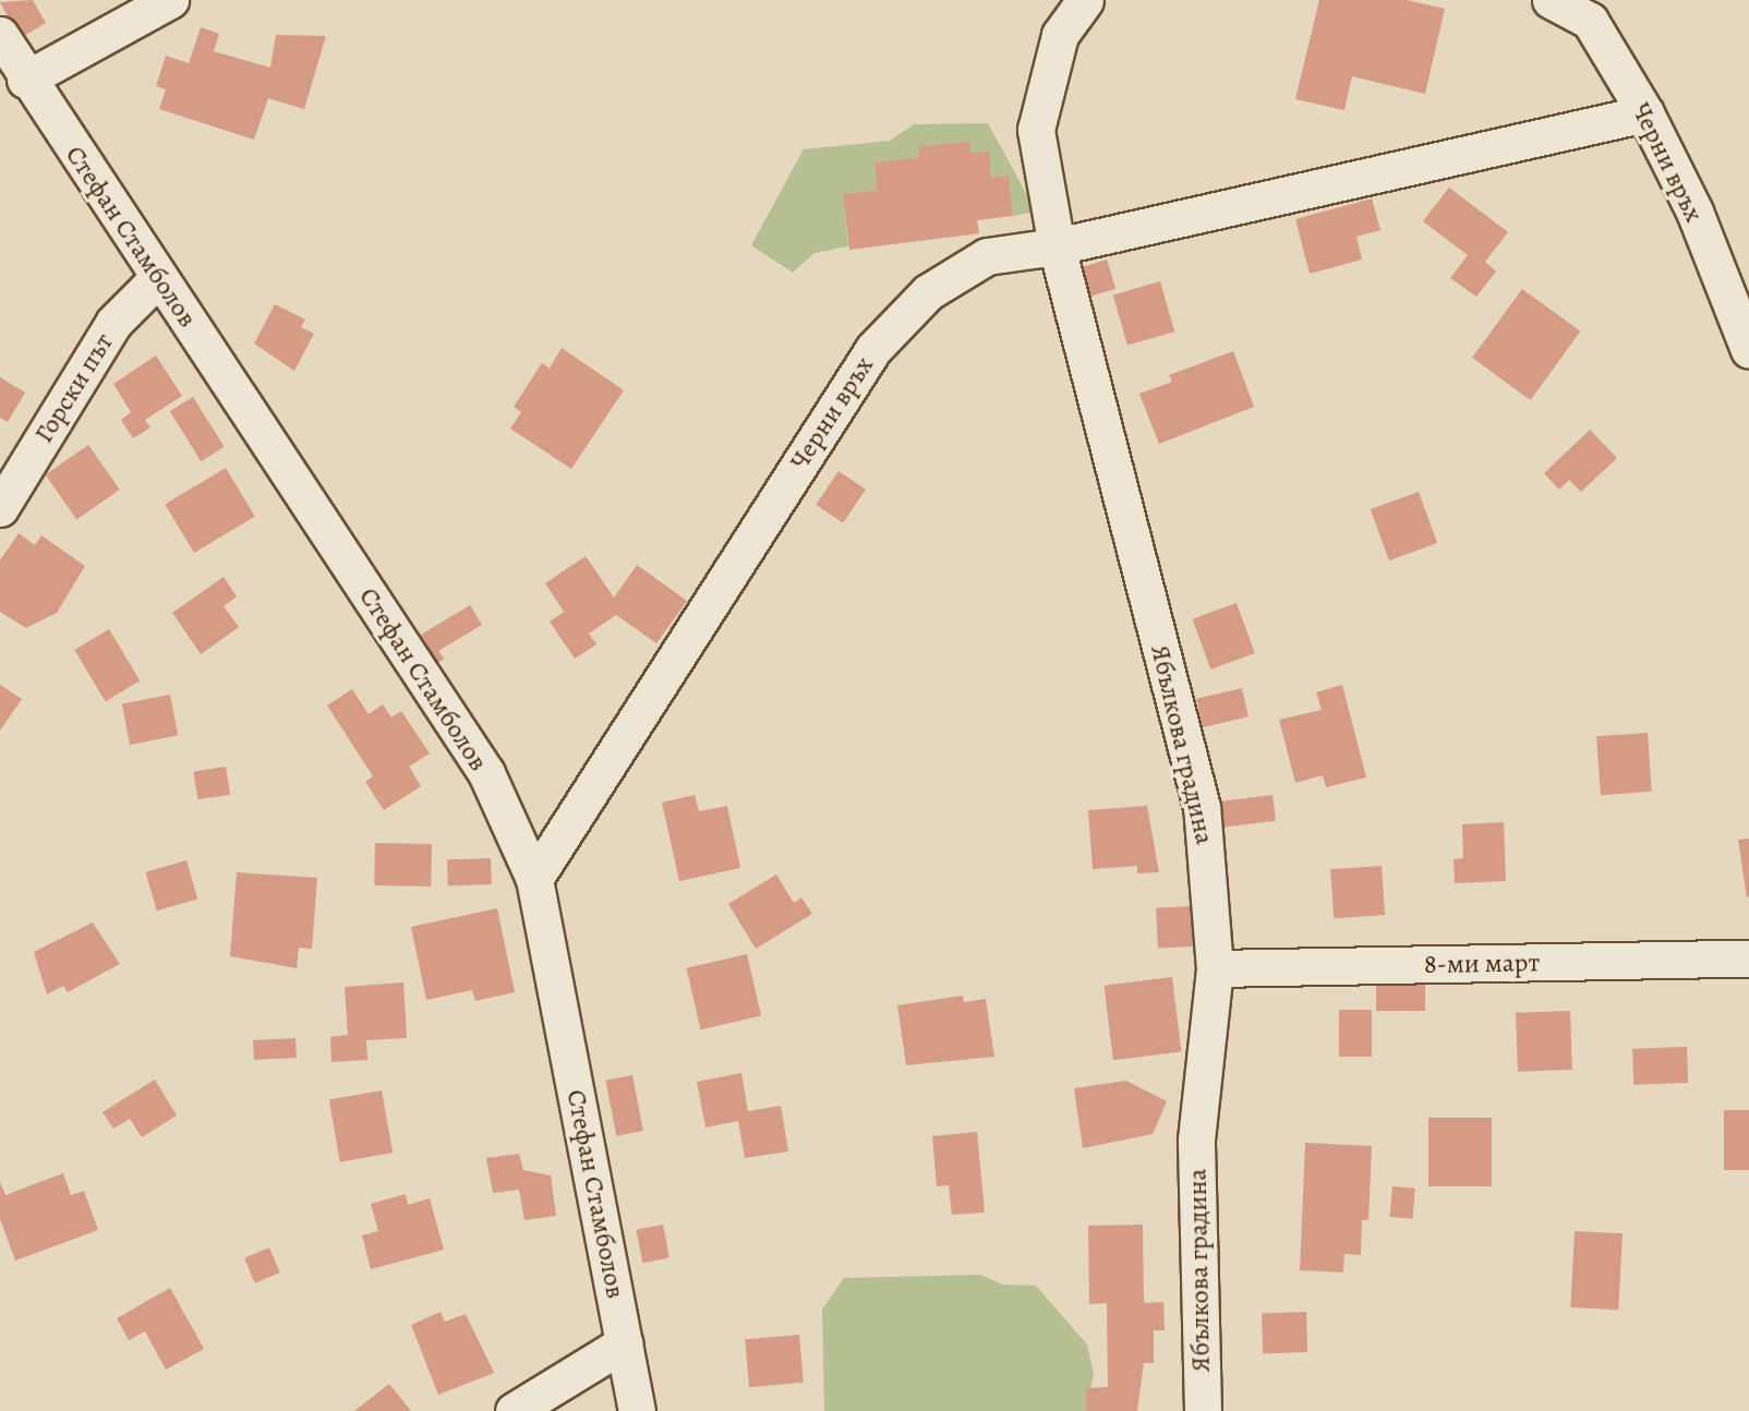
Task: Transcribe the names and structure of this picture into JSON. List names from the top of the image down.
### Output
{
  "streets": {
    "street": [
      "Черни връх",
      "Стефан Стамболов",
      "Горски път",
      "Ябълкова градина",
      "8-ми март"
    ]
  },
  "crossings": [
    ["Черни връх", "Стефан Стамболов"],
    ["Черни връх", "Ябълкова градина"],
    ["Стефан Стамболов", "Горски път"],
    ["Ябълкова градина", "8-ми март"]
  ]
}
